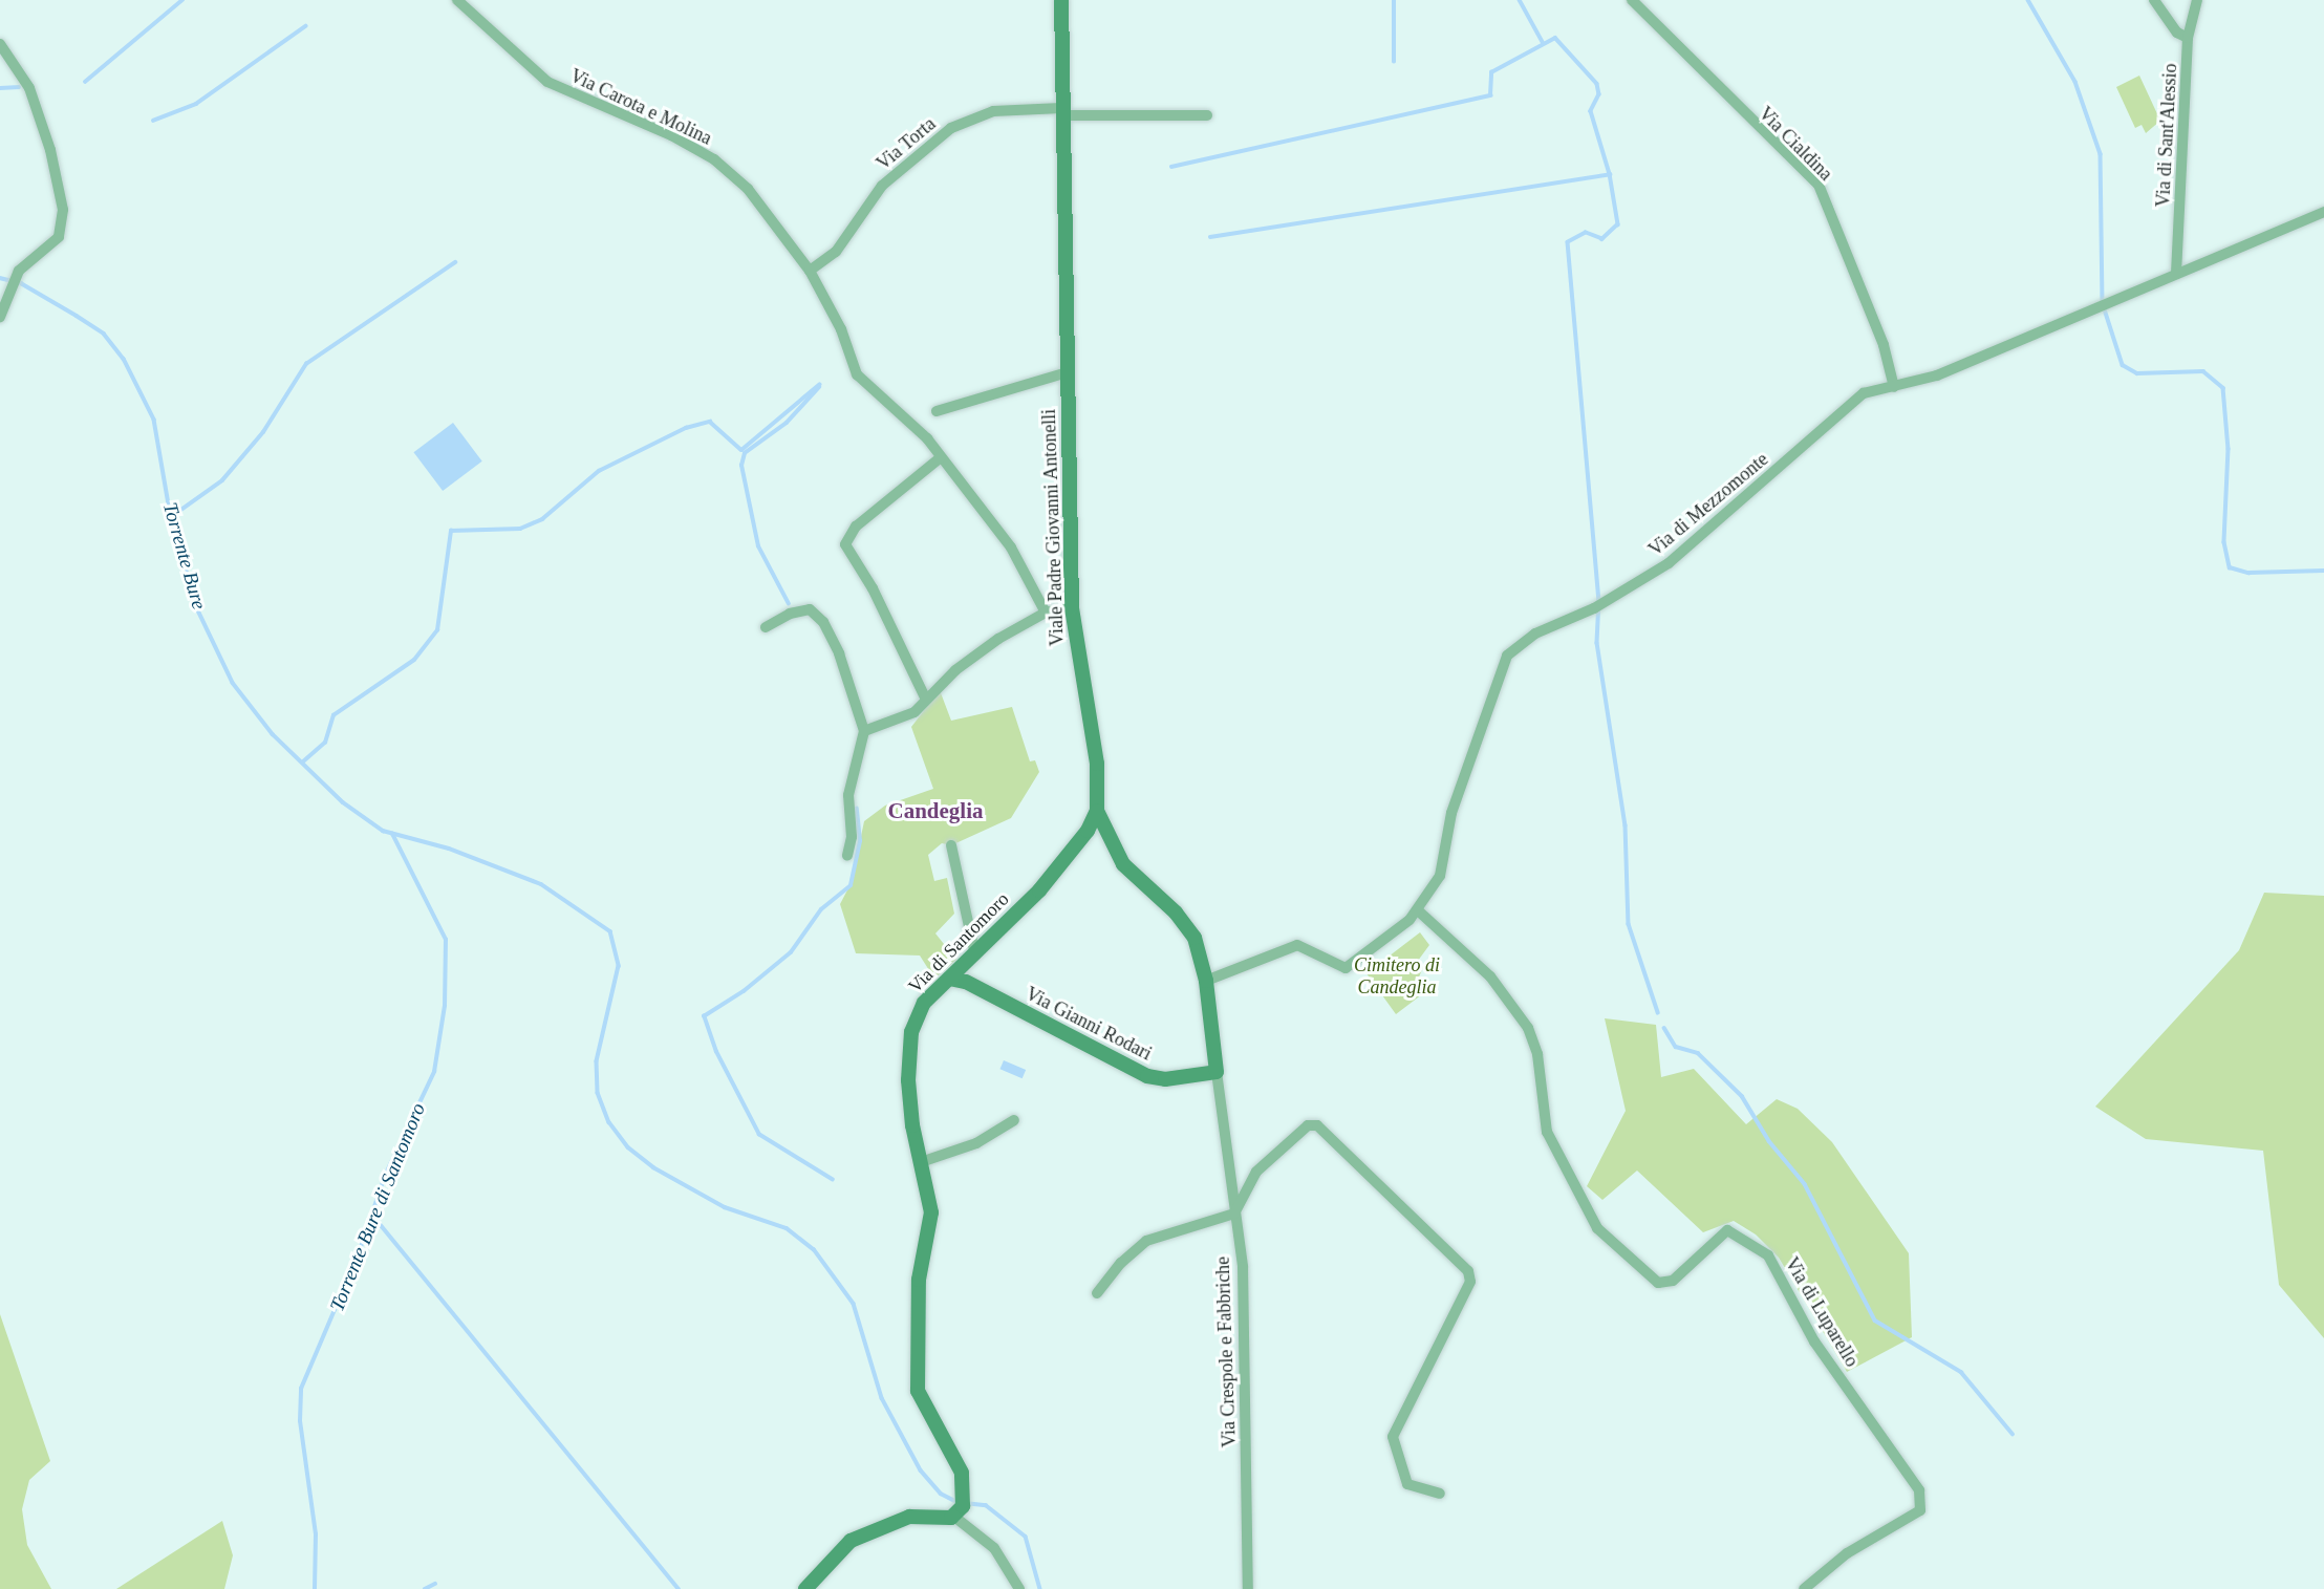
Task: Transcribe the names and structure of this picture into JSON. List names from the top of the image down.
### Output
{
  "streets": {
    "main road": ["Viale Padre Giovanni Antonelli", "Via di Santomoro", "Via Gianni Rodari"],
    "street": [
      "Via Carota e Molina",
      "Via di Sant'Alessio",
      "Via Torta",
      "Via Cialdina",
      "Via di Mezzomonte",
      "Via di Luparello",
      "Via Crespole e Fabbriche"
    ]
  },
  "crossings": [
    ["Via Carota e Molina", "Via Torta"],
    ["Via di Sant'Alessio", "Via di Mezzomonte"],
    ["Via Torta", "Viale Padre Giovanni Antonelli"],
    ["Via Cialdina", "Via di Mezzomonte"],
    ["Via di Mezzomonte", "Via di Luparello"],
    ["Viale Padre Giovanni Antonelli", "Via di Santomoro"],
    ["Via di Santomoro", "Via Gianni Rodari"],
    ["Via Gianni Rodari", "Via Crespole e Fabbriche"]
  ],
  "districts": ["Candeglia"],
  "water": ["Torrente Bure", "Torrente Bure di Santomoro"],
  "parks": ["Cimitero di Candeglia"]
}
